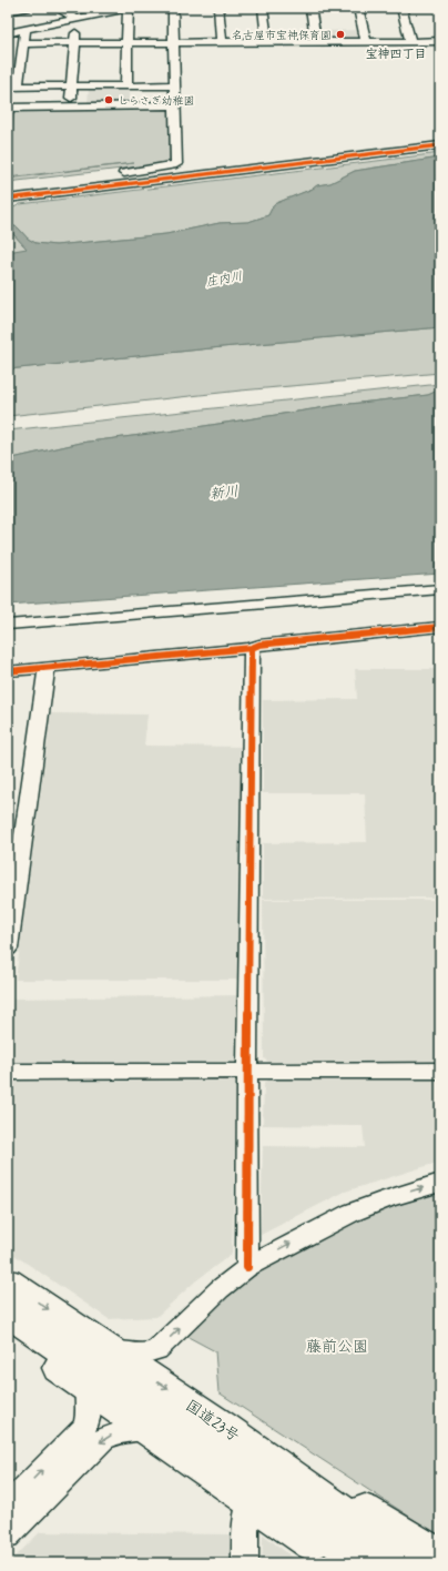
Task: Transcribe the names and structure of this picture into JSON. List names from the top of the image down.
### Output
{
  "streets": {
    "highway": ["国道23号"]
  },
  "districts": ["宝神四丁目"],
  "water": ["庄内川", "新川"],
  "parks": ["藤前公園"],
  "places": ["名古屋市宝神保育園", "しらさぎ幼稚園"]
}
